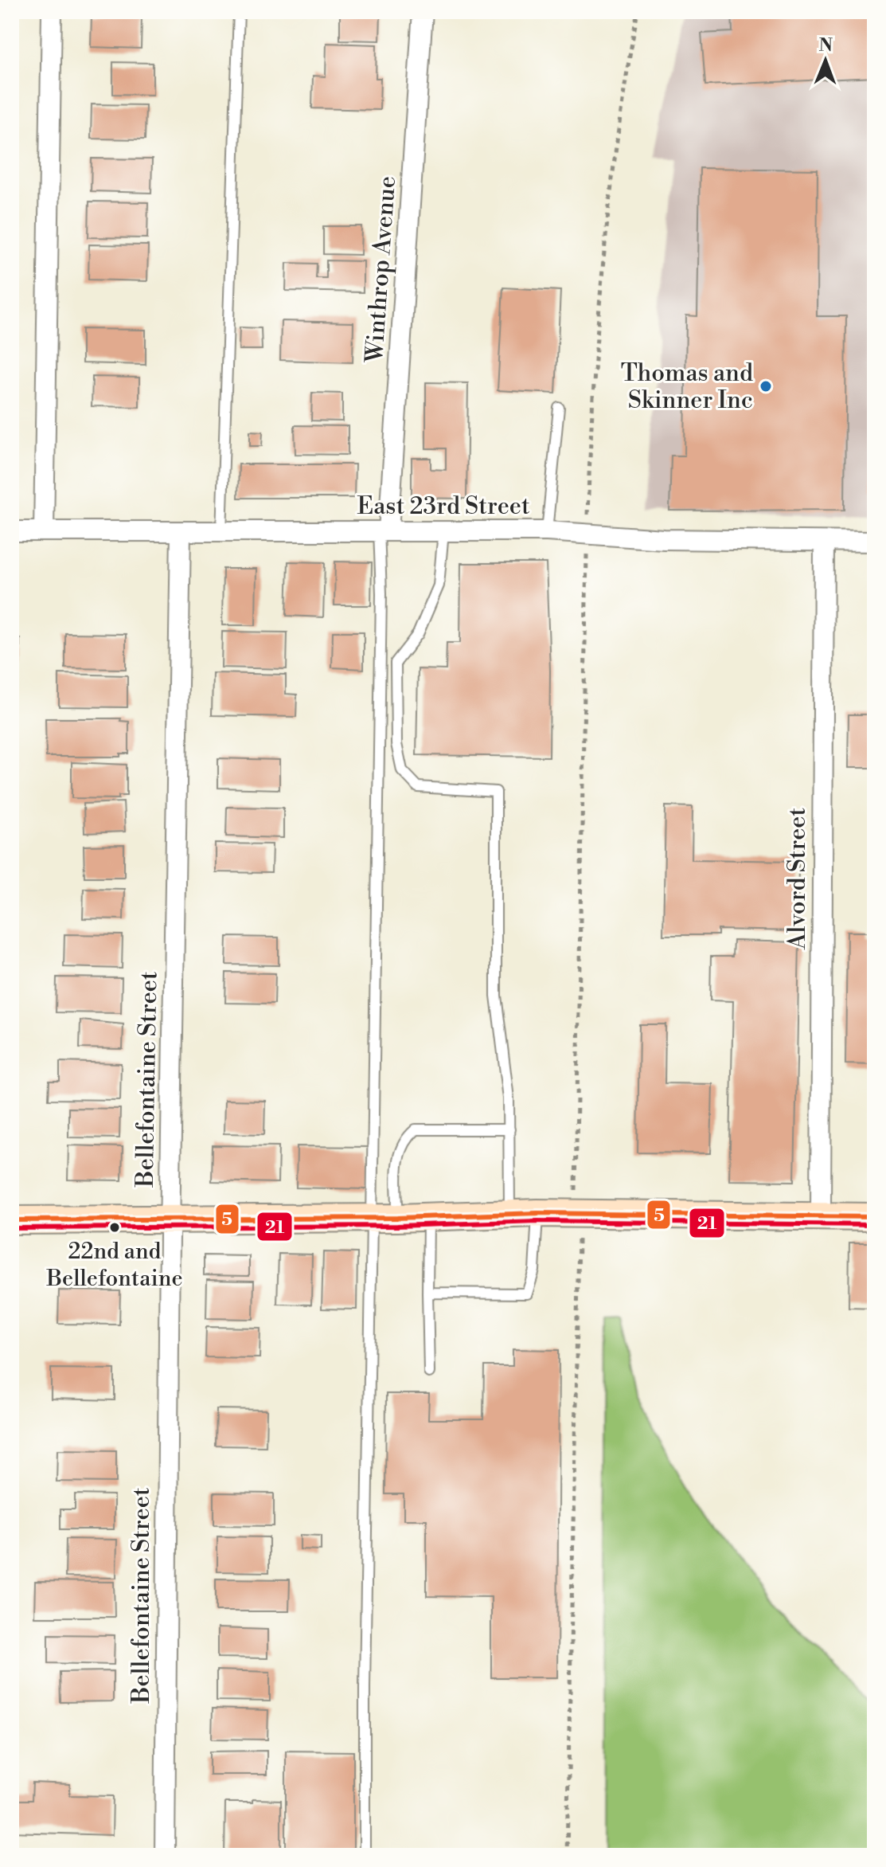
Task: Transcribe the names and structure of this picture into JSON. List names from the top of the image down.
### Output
{
  "streets": {
    "street": [
      "Winthrop Avenue",
      "East 23rd Street",
      "Alvord Street",
      "Bellefontaine Street"
    ]
  },
  "crossings": [
    ["Winthrop Avenue", "East 23rd Street"],
    ["East 23rd Street", "Alvord Street"],
    ["East 23rd Street", "Bellefontaine Street"]
  ],
  "places": ["Thomas and Skinner Inc", "22nd and Bellefontaine"],
  "lines": ["transit line 5", "transit line 21"],
  "north": "top"
}
